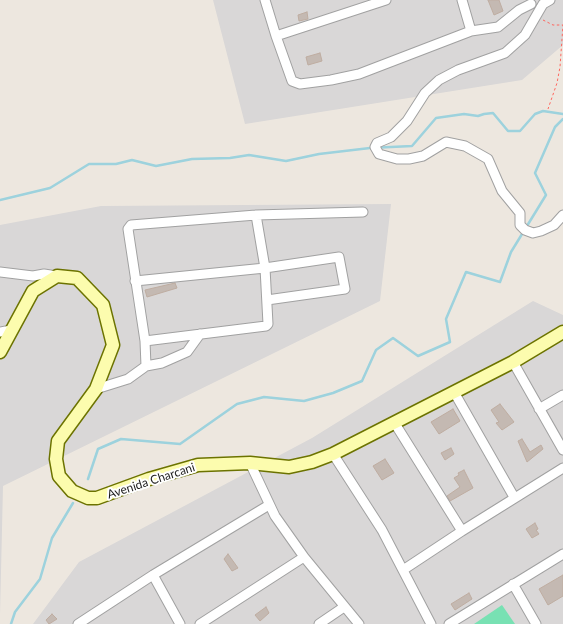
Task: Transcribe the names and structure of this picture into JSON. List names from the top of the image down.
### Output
{
  "streets": {
    "main road": ["Avenida Charcani"]
  }
}
